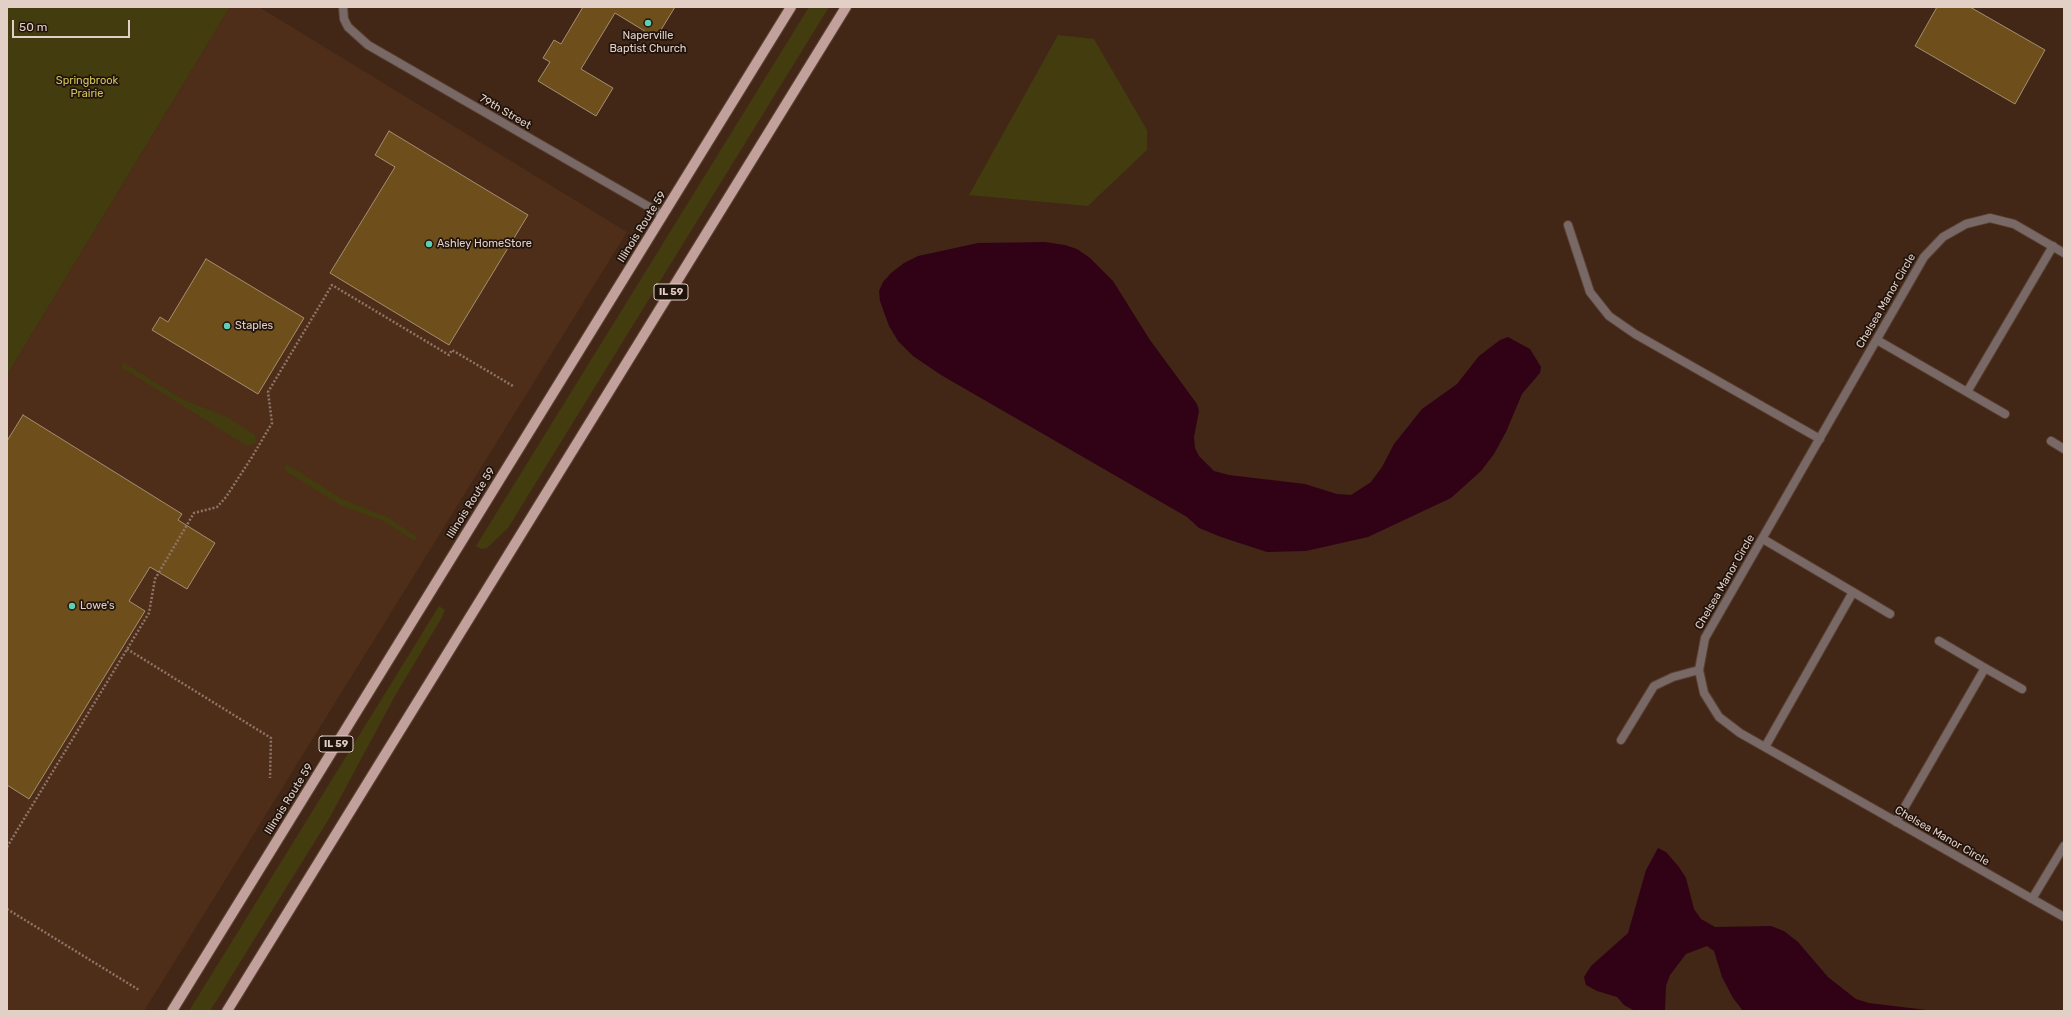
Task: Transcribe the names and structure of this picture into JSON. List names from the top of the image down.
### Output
{
  "streets": {
    "main road": ["Illinois Route 59", "IL 59"],
    "street": ["79th Street", "Chelsea Manor Circle"]
  },
  "crossings": [
    ["79th Street", "Illinois Route 59"]
  ],
  "parks": ["Springbrook Prairie"],
  "places": [
    "Naperville Baptist Church",
    "Ashley HomeStore",
    "Staples",
    "Lowe's"
  ],
  "scale_bar": "50 m"
}
